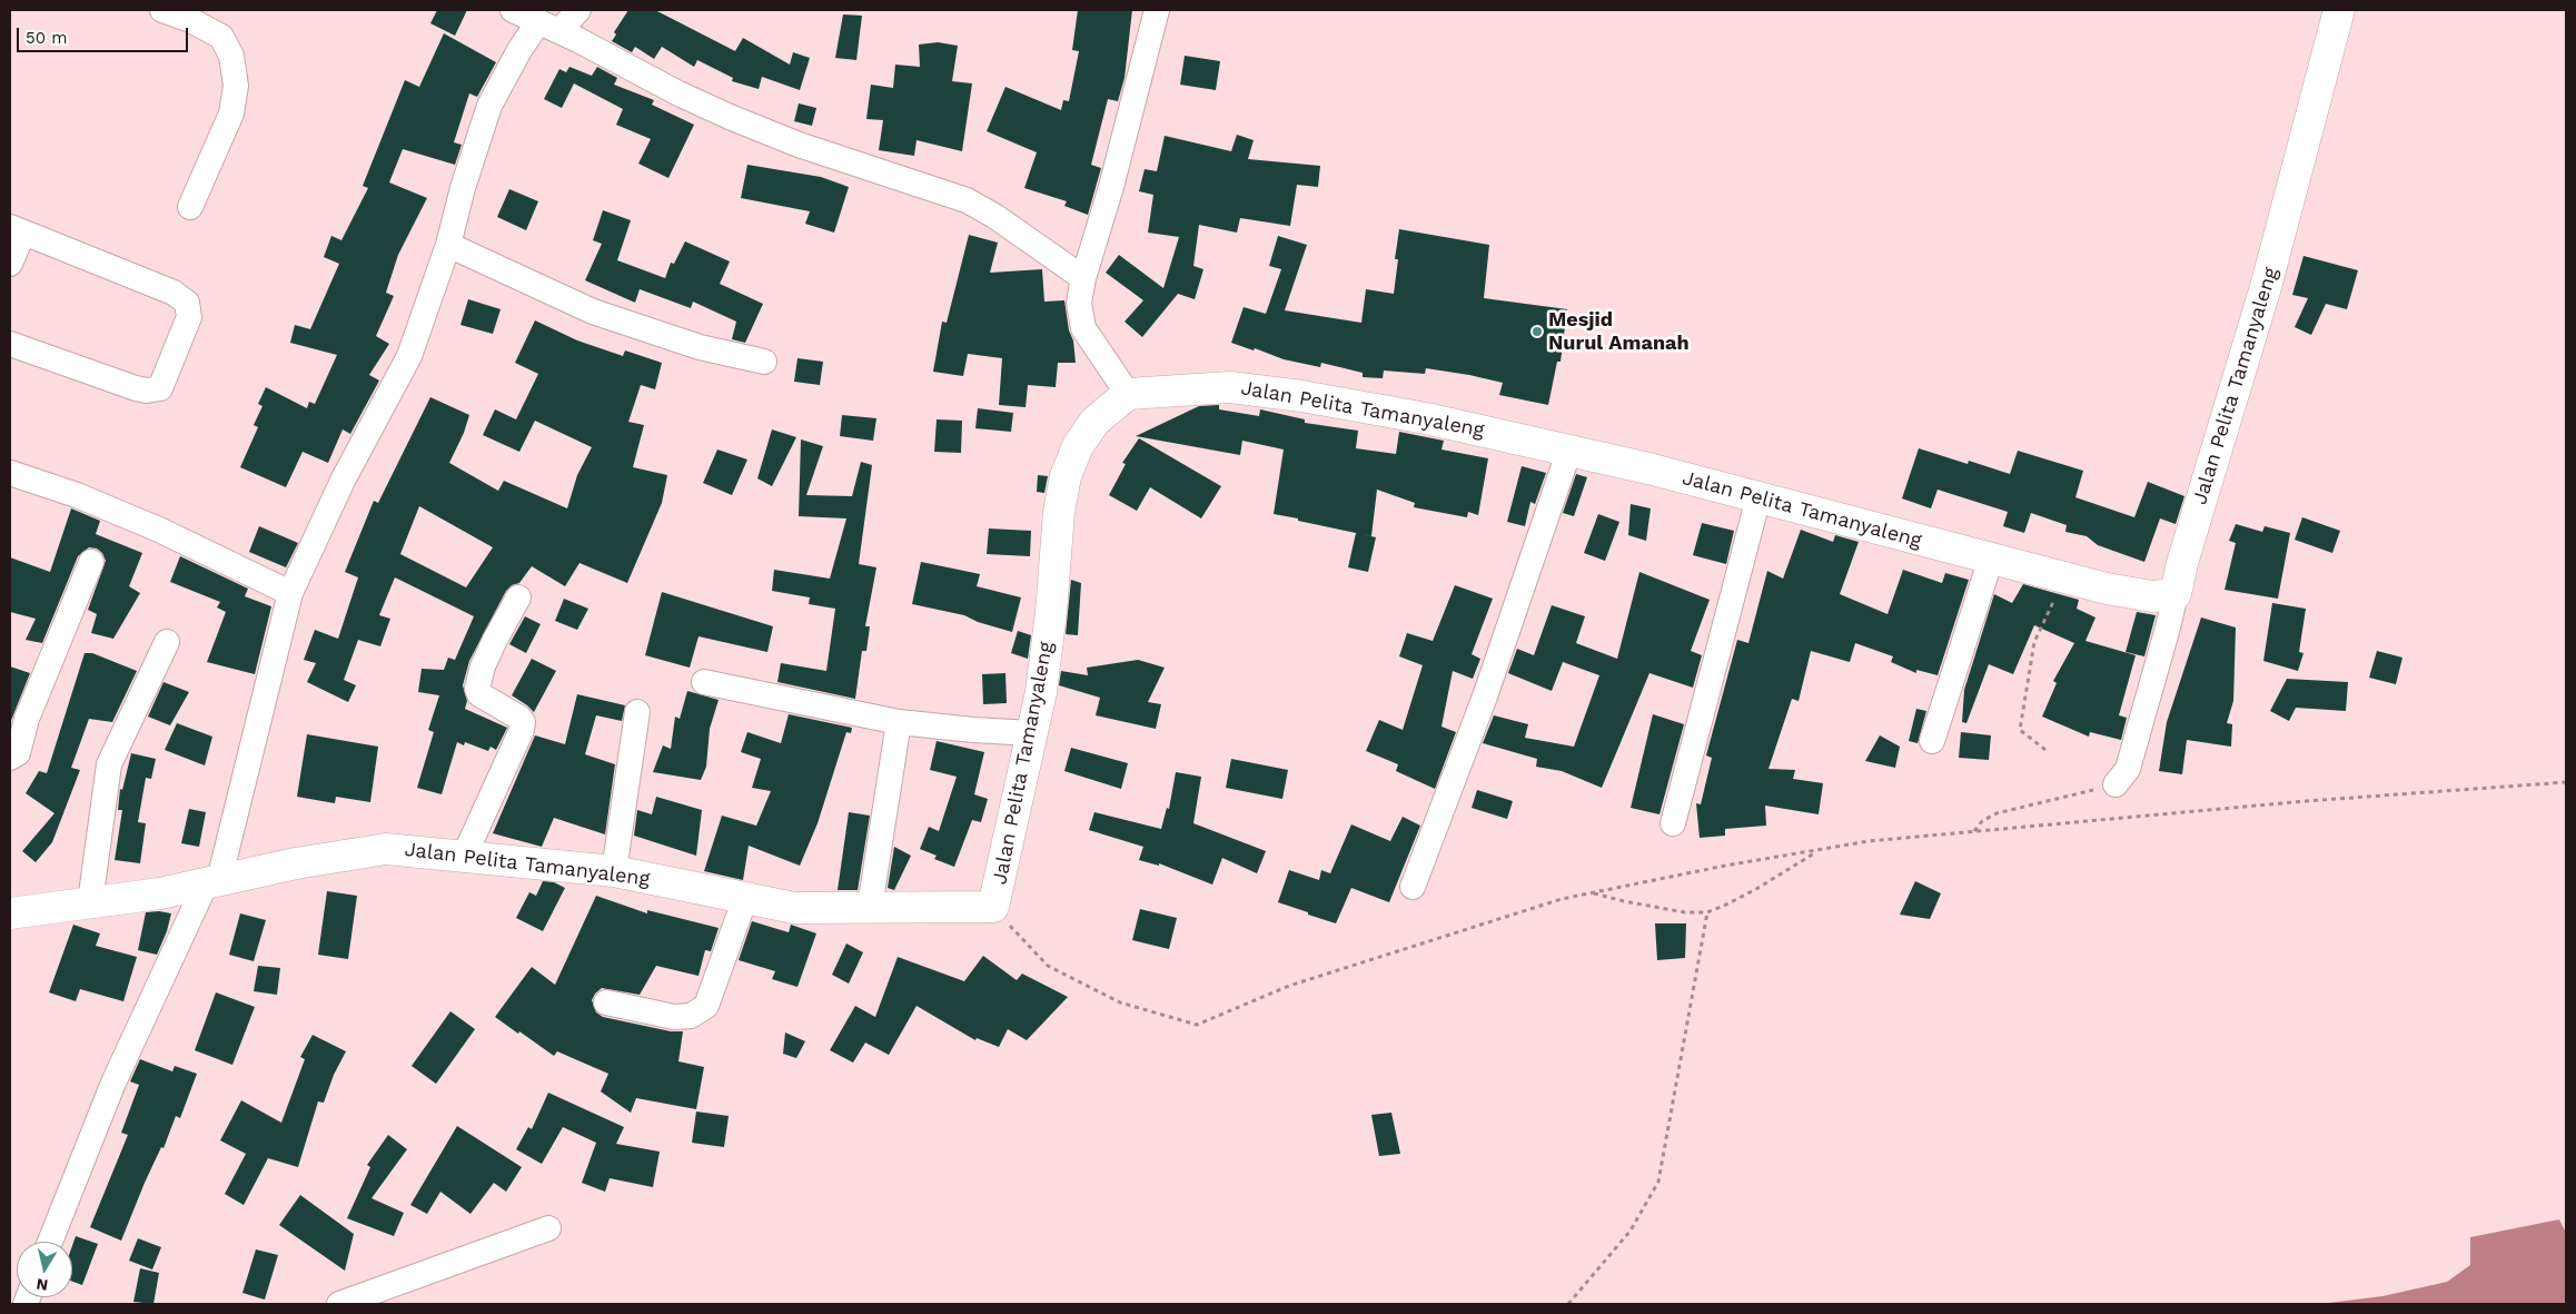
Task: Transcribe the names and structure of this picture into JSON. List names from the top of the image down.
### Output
{
  "streets": {
    "street": ["Jalan Pelita Tamanyaleng"]
  },
  "places": ["Mesjid Nurul Amanah"],
  "scale_bar": "50 m",
  "north": "bottom"
}
